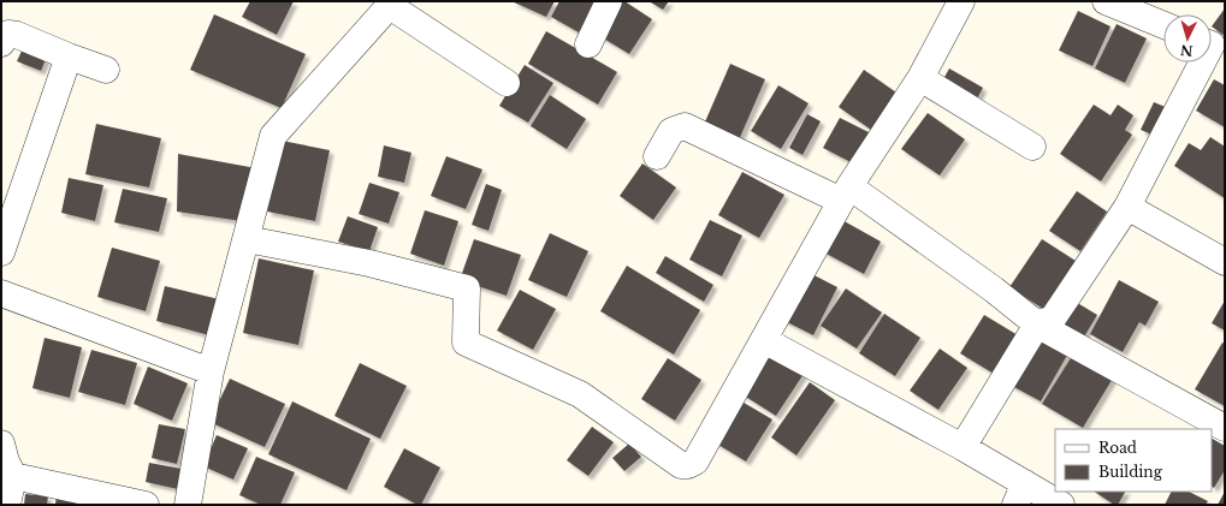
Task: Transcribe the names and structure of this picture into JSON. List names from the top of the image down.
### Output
{
  "legend": ["Road", "Building"],
  "north": "bottom"
}
